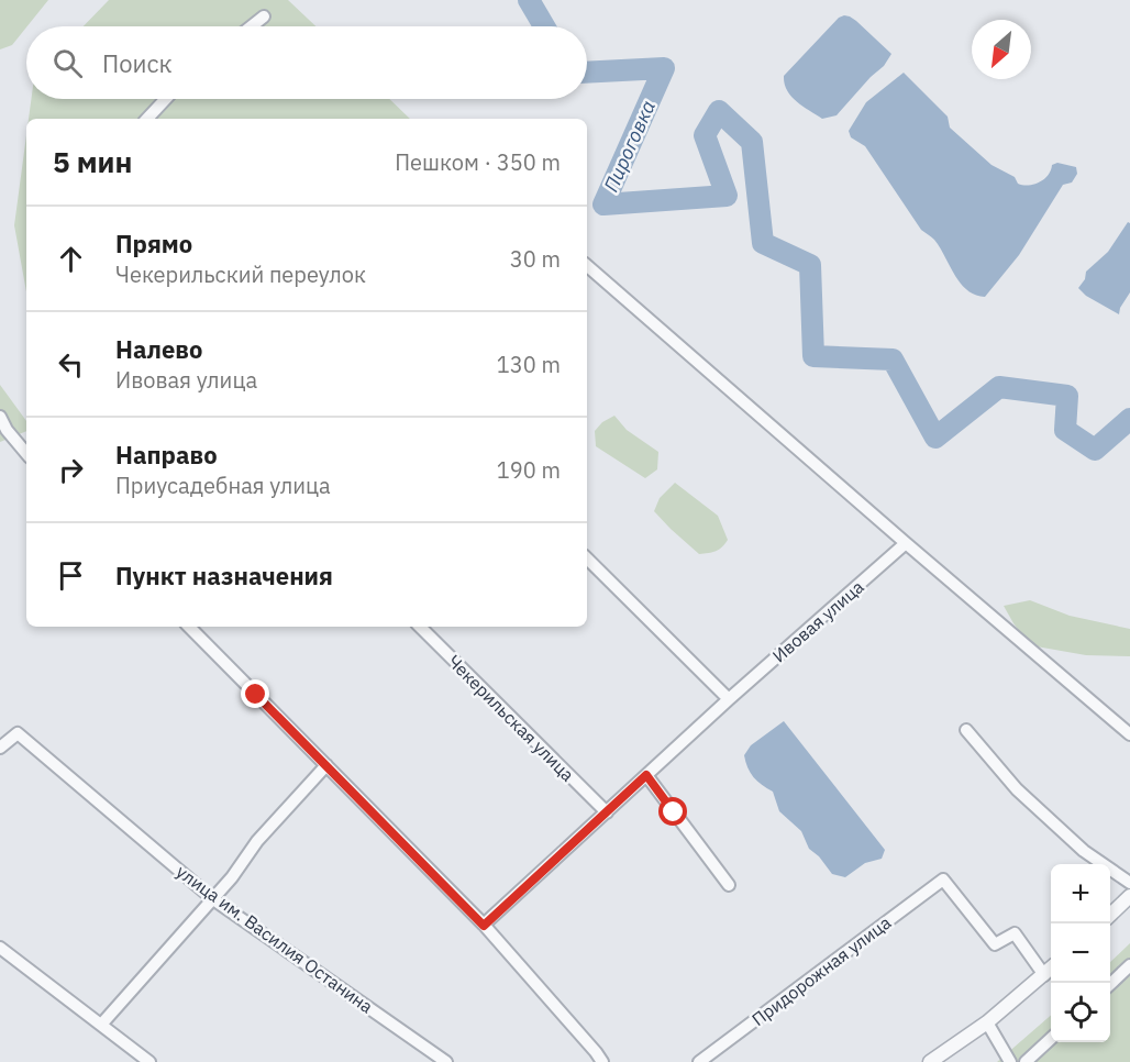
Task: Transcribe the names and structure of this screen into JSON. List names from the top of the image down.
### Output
{
  "streets": {
    "street": [
      "Ивовая улица",
      "Чекерильская улица",
      "улица им. Василия Останина",
      "Придорожная улица"
    ]
  },
  "crossings": [
    ["Ивовая улица", "Чекерильская улица"]
  ],
  "water": ["Пироговка"],
  "north": "bottom left",
  "page": {
    "search": "Поиск",
    "heading": ["5 мин", "Пешком · 350 m"],
    "list": [
      ["Прямо", "Чекерильский переулок", "30 m"],
      ["Налево", "Ивовая улица", "130 m"],
      ["Направо", "Приусадебная улица", "190 m"],
      "Пункт назначения"
    ],
    "map_buttons": ["+", "−"]
  }
}
